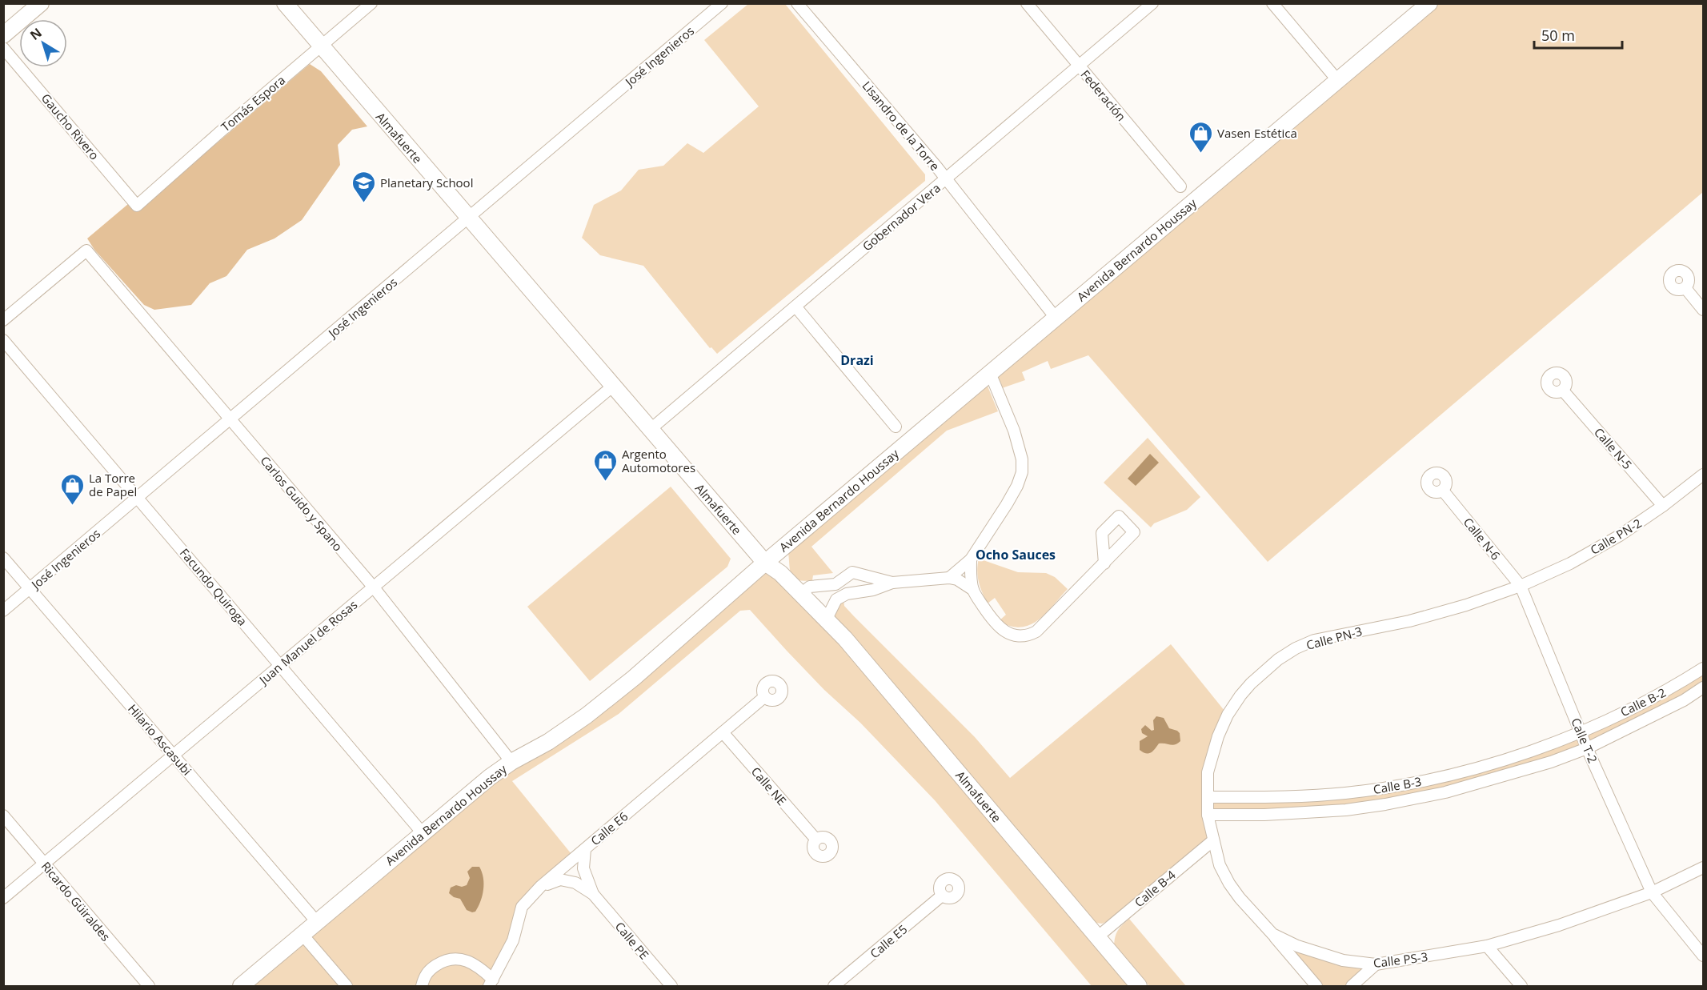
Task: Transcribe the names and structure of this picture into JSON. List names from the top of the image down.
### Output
{
  "streets": {
    "main road": ["Almafuerte", "Avenida Bernardo Houssay"],
    "street": [
      "José Ingenieros",
      "Federación",
      "Tomás Espora",
      "Lisandro de la Torre",
      "Gaucho Rivero",
      "Gobernador Vera",
      "Calle N-5",
      "Carlos Guido y Spano",
      "Calle PN-2",
      "Calle N-6",
      "Facundo Quiroga",
      "Calle PN-3",
      "Juan Manuel de Rosas",
      "Calle B-2",
      "Hilario Ascasubi",
      "Calle T-2",
      "Calle B-3",
      "Calle NE",
      "Calle E6",
      "Calle B-4",
      "Ricardo Güiraldes",
      "Calle PE",
      "Calle E5",
      "Calle PS-3"
    ]
  },
  "crossings": [
    ["José Ingenieros", "Almafuerte"],
    ["José Ingenieros", "Carlos Guido y Spano"],
    ["José Ingenieros", "Facundo Quiroga"],
    ["José Ingenieros", "Hilario Ascasubi"],
    ["Federación", "Gobernador Vera"],
    ["Tomás Espora", "Gaucho Rivero"],
    ["Tomás Espora", "Almafuerte"],
    ["Lisandro de la Torre", "Gobernador Vera"],
    ["Lisandro de la Torre", "Avenida Bernardo Houssay"],
    ["Almafuerte", "Gobernador Vera"],
    ["Almafuerte", "Avenida Bernardo Houssay"],
    ["Almafuerte", "Juan Manuel de Rosas"],
    ["Almafuerte", "Calle B-4"],
    ["Avenida Bernardo Houssay", "Carlos Guido y Spano"],
    ["Avenida Bernardo Houssay", "Facundo Quiroga"],
    ["Avenida Bernardo Houssay", "Hilario Ascasubi"],
    ["Calle N-5", "Calle PN-2"],
    ["Carlos Guido y Spano", "Juan Manuel de Rosas"],
    ["Calle PN-2", "Calle N-6"],
    ["Calle PN-2", "Calle PN-3"],
    ["Calle PN-2", "Calle T-2"],
    ["Calle N-6", "Calle PN-3"],
    ["Calle N-6", "Calle T-2"],
    ["Facundo Quiroga", "Juan Manuel de Rosas"],
    ["Calle PN-3", "Calle T-2"],
    ["Calle PN-3", "Calle B-3"],
    ["Calle PN-3", "Calle PS-3"],
    ["Juan Manuel de Rosas", "Hilario Ascasubi"],
    ["Juan Manuel de Rosas", "Ricardo Güiraldes"],
    ["Calle B-2", "Calle T-2"],
    ["Calle B-2", "Calle B-3"],
    ["Calle T-2", "Calle B-3"],
    ["Calle T-2", "Calle PS-3"],
    ["Calle B-3", "Calle PS-3"],
    ["Calle NE", "Calle E6"],
    ["Calle E6", "Calle PE"],
    ["Calle B-4", "Calle PS-3"]
  ],
  "districts": ["Drazi", "Ocho Sauces"],
  "places": {
    "shop": ["Vasen Estética", "Argento Automotores", "La Torre de Papel"],
    "school or university": ["Planetary School"]
  },
  "scale_bar": "50 m",
  "north": "top left"
}
